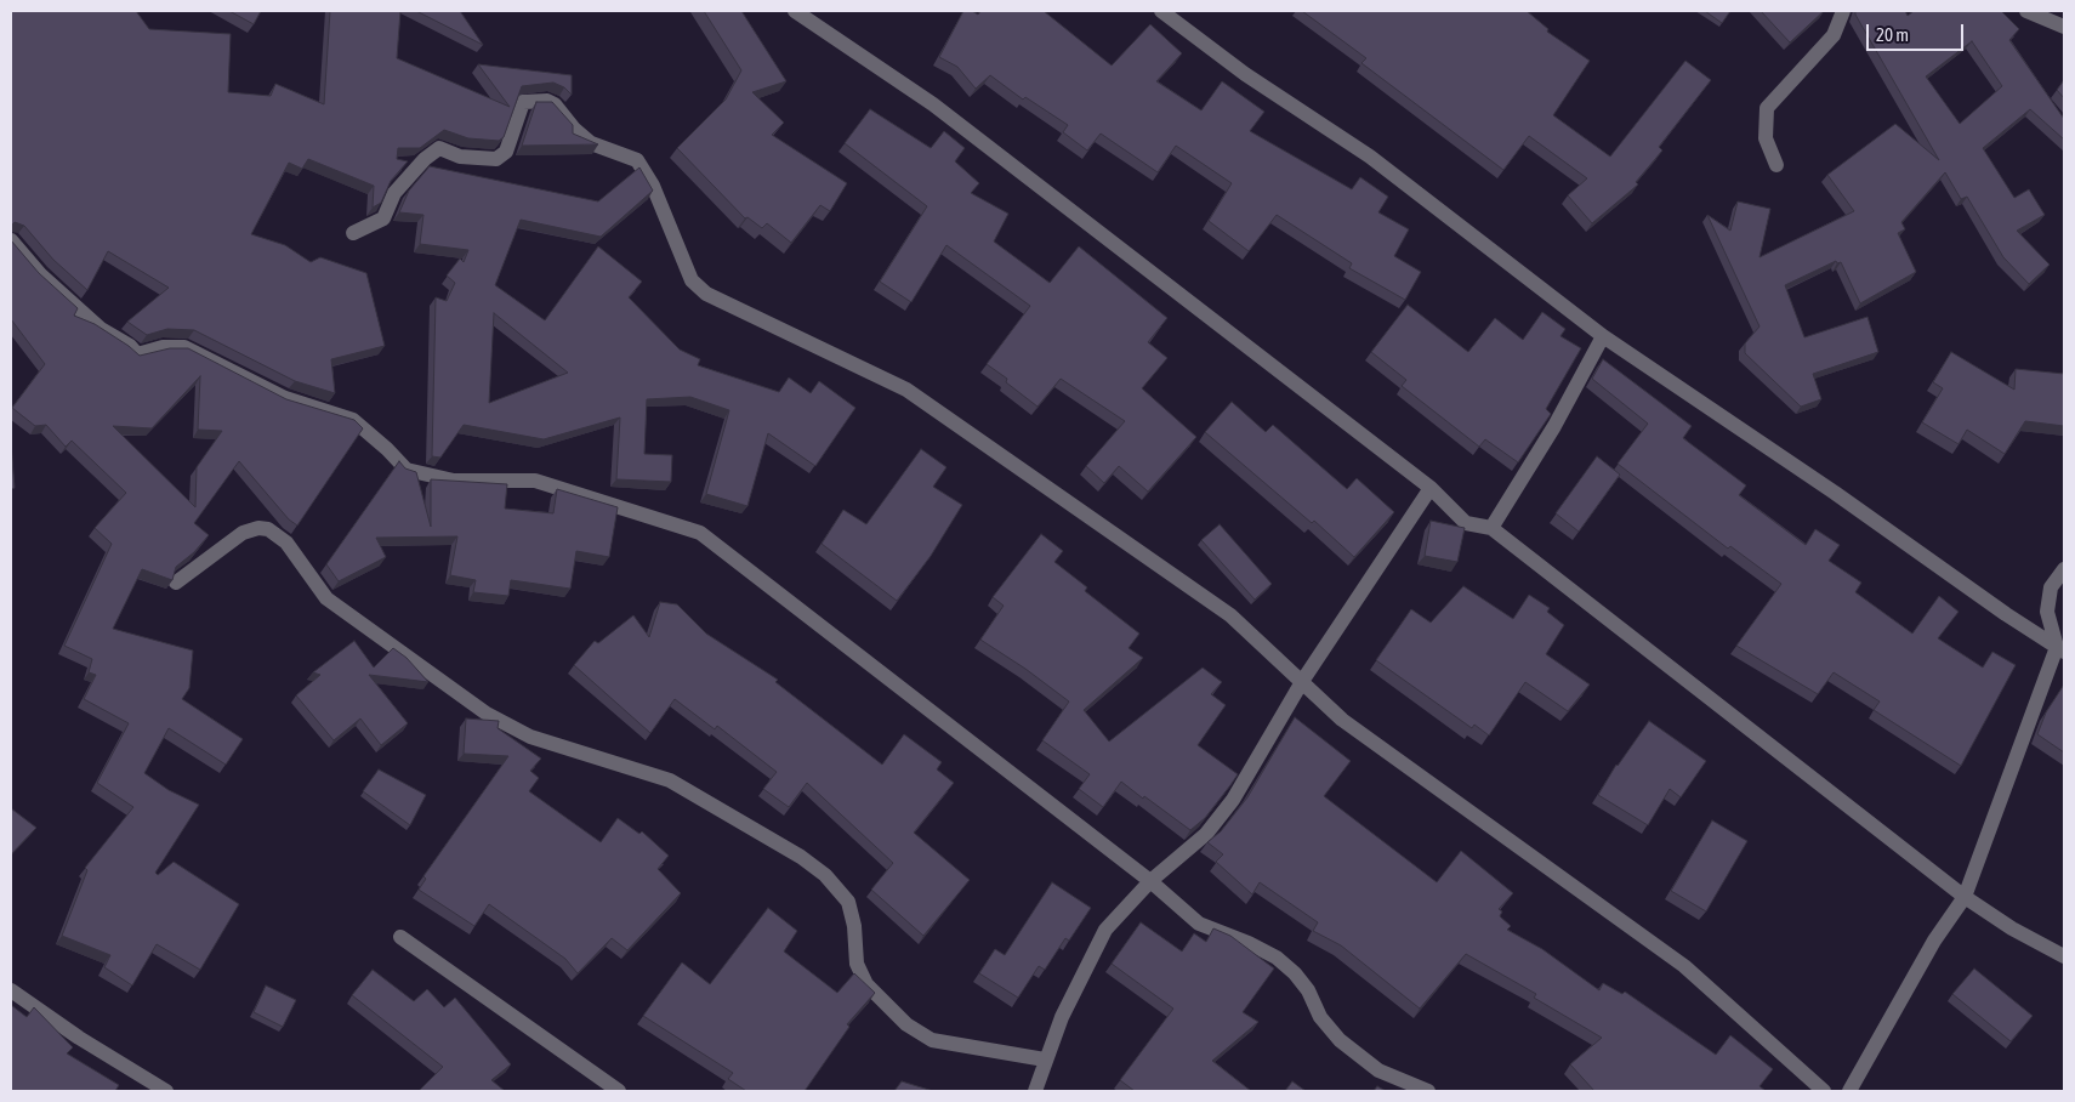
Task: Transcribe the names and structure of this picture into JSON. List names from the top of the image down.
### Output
{
  "scale_bar": "20 m"
}
